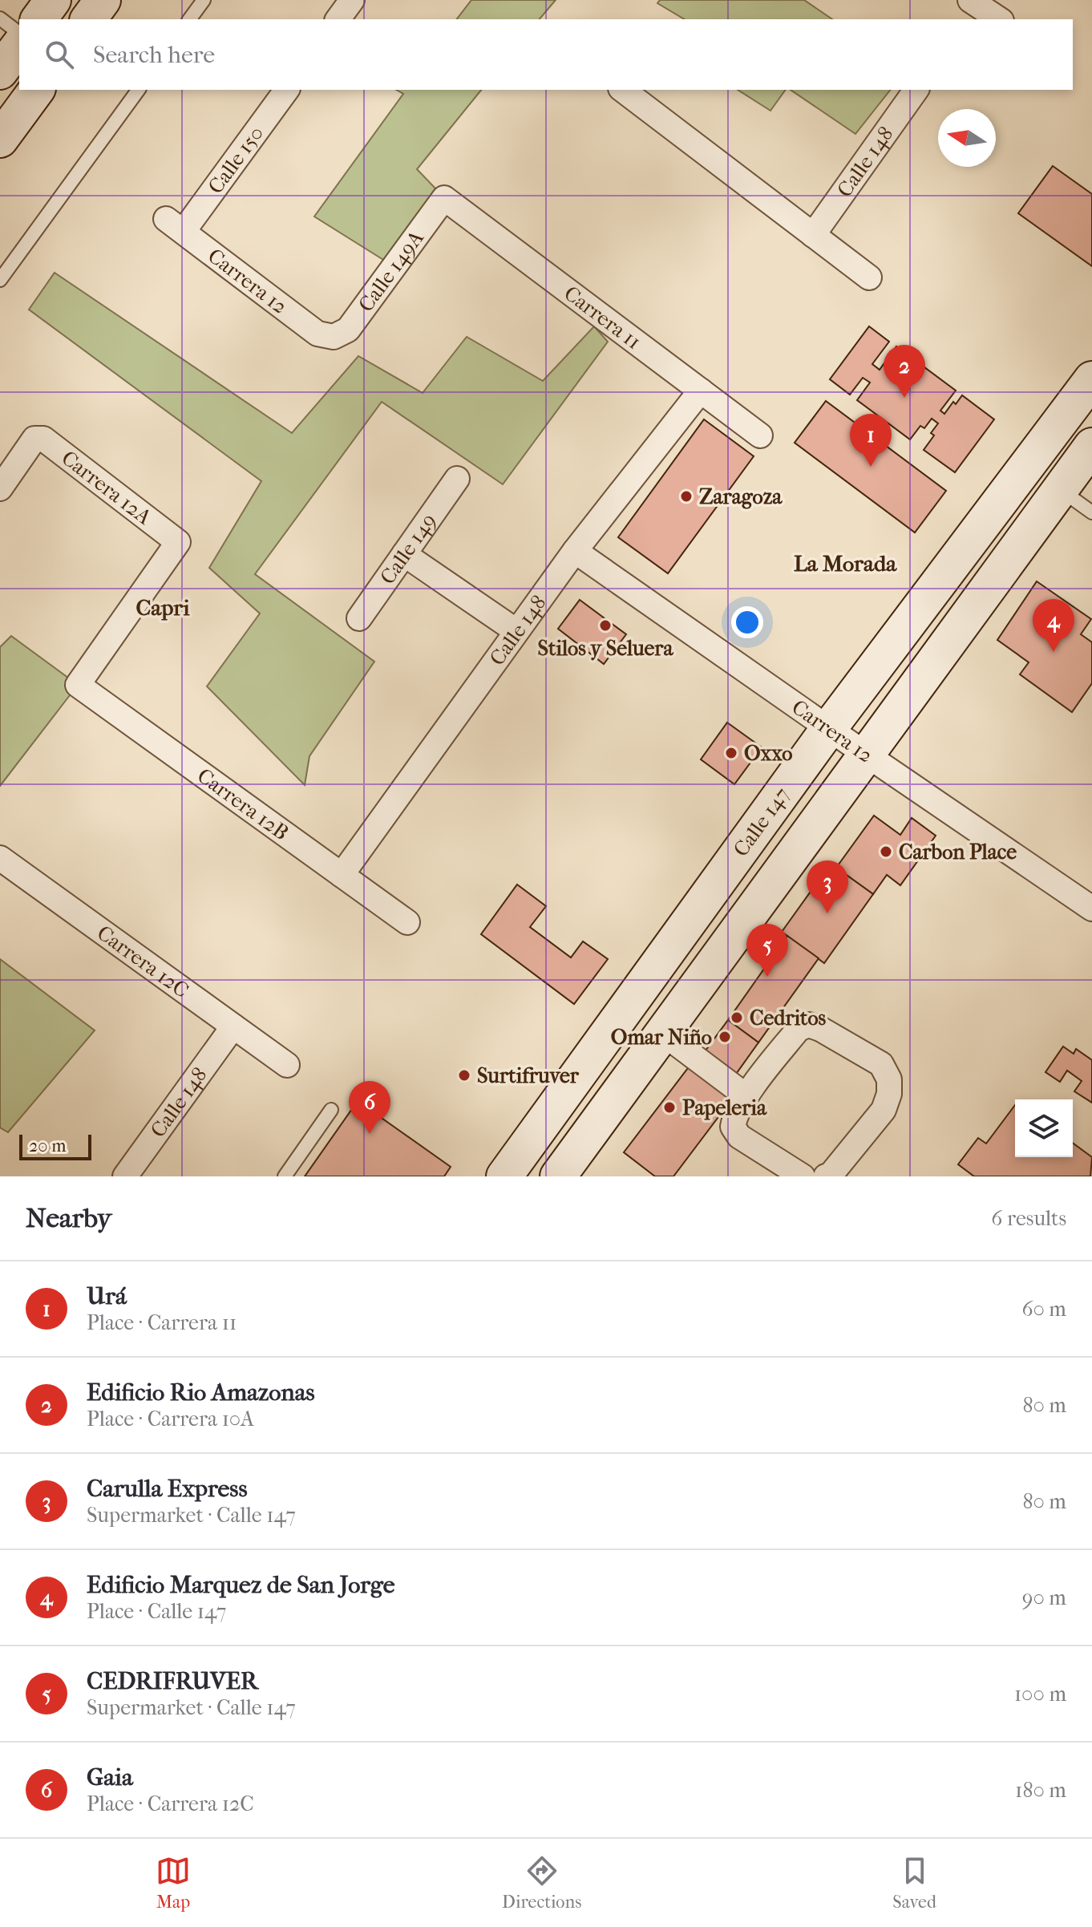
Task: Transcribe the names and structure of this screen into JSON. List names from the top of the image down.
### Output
{
  "streets": {
    "main road": ["Calle 147"],
    "street": [
      "Calle 150",
      "Calle 148",
      "Calle 149A",
      "Carrera 12",
      "Carrera 11",
      "Carrera 12A",
      "Calle 149",
      "Carrera 12B",
      "Carrera 12C"
    ]
  },
  "crossings": [
    ["Calle 150", "Carrera 12"],
    ["Calle 148", "Carrera 12"],
    ["Calle 148", "Carrera 11"],
    ["Calle 148", "Carrera 12B"],
    ["Calle 148", "Carrera 12C"],
    ["Calle 149A", "Carrera 12"],
    ["Calle 149A", "Carrera 11"],
    ["Carrera 12", "Calle 147"],
    ["Carrera 12A", "Carrera 12B"]
  ],
  "districts": ["La Morada", "Capri"],
  "places": [
    "Zaragoza",
    "Stilos y Seluera",
    "Oxxo",
    "Carbon Place",
    "Cedritos",
    "Omar Niño",
    "Surtifruver",
    "Papeleria"
  ],
  "scale_bar": "20 m",
  "north": "left",
  "page": {
    "search": "Search here",
    "pins": [
      "2",
      "1",
      "4",
      "3",
      "5",
      "6"
    ],
    "scale": "20 m",
    "heading": ["Nearby", "6 results"],
    "list": [
      {
        "mark": "1",
        "name": "Urá",
        "note": "Place · Carrera 11",
        "value": "60 m"
      },
      {
        "mark": "2",
        "name": "Edificio Rio Amazonas",
        "note": "Place · Carrera 10A",
        "value": "80 m"
      },
      {
        "mark": "3",
        "name": "Carulla Express",
        "note": "Supermarket · Calle 147",
        "value": "80 m"
      },
      {
        "mark": "4",
        "name": "Edificio Marquez de San Jorge",
        "note": "Place · Calle 147",
        "value": "90 m"
      },
      {
        "mark": "5",
        "name": "CEDRIFRUVER",
        "note": "Supermarket · Calle 147",
        "value": "100 m"
      },
      {
        "mark": "6",
        "name": "Gaia",
        "note": "Place · Carrera 12C",
        "value": "180 m"
      }
    ],
    "nav": ["Map", "Directions", "Saved"]
  }
}
